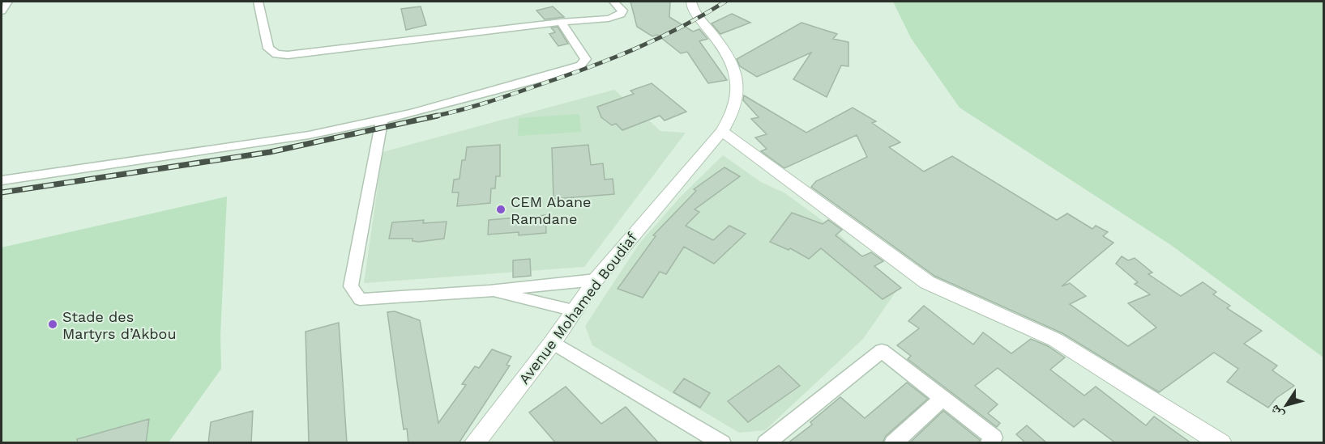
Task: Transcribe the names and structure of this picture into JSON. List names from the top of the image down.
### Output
{
  "streets": {
    "street": ["Avenue Mohamed Boudiaf"]
  },
  "places": ["CEM Abane Ramdane", "Stade des Martyrs d’Akbou"],
  "north": "bottom left"
}
